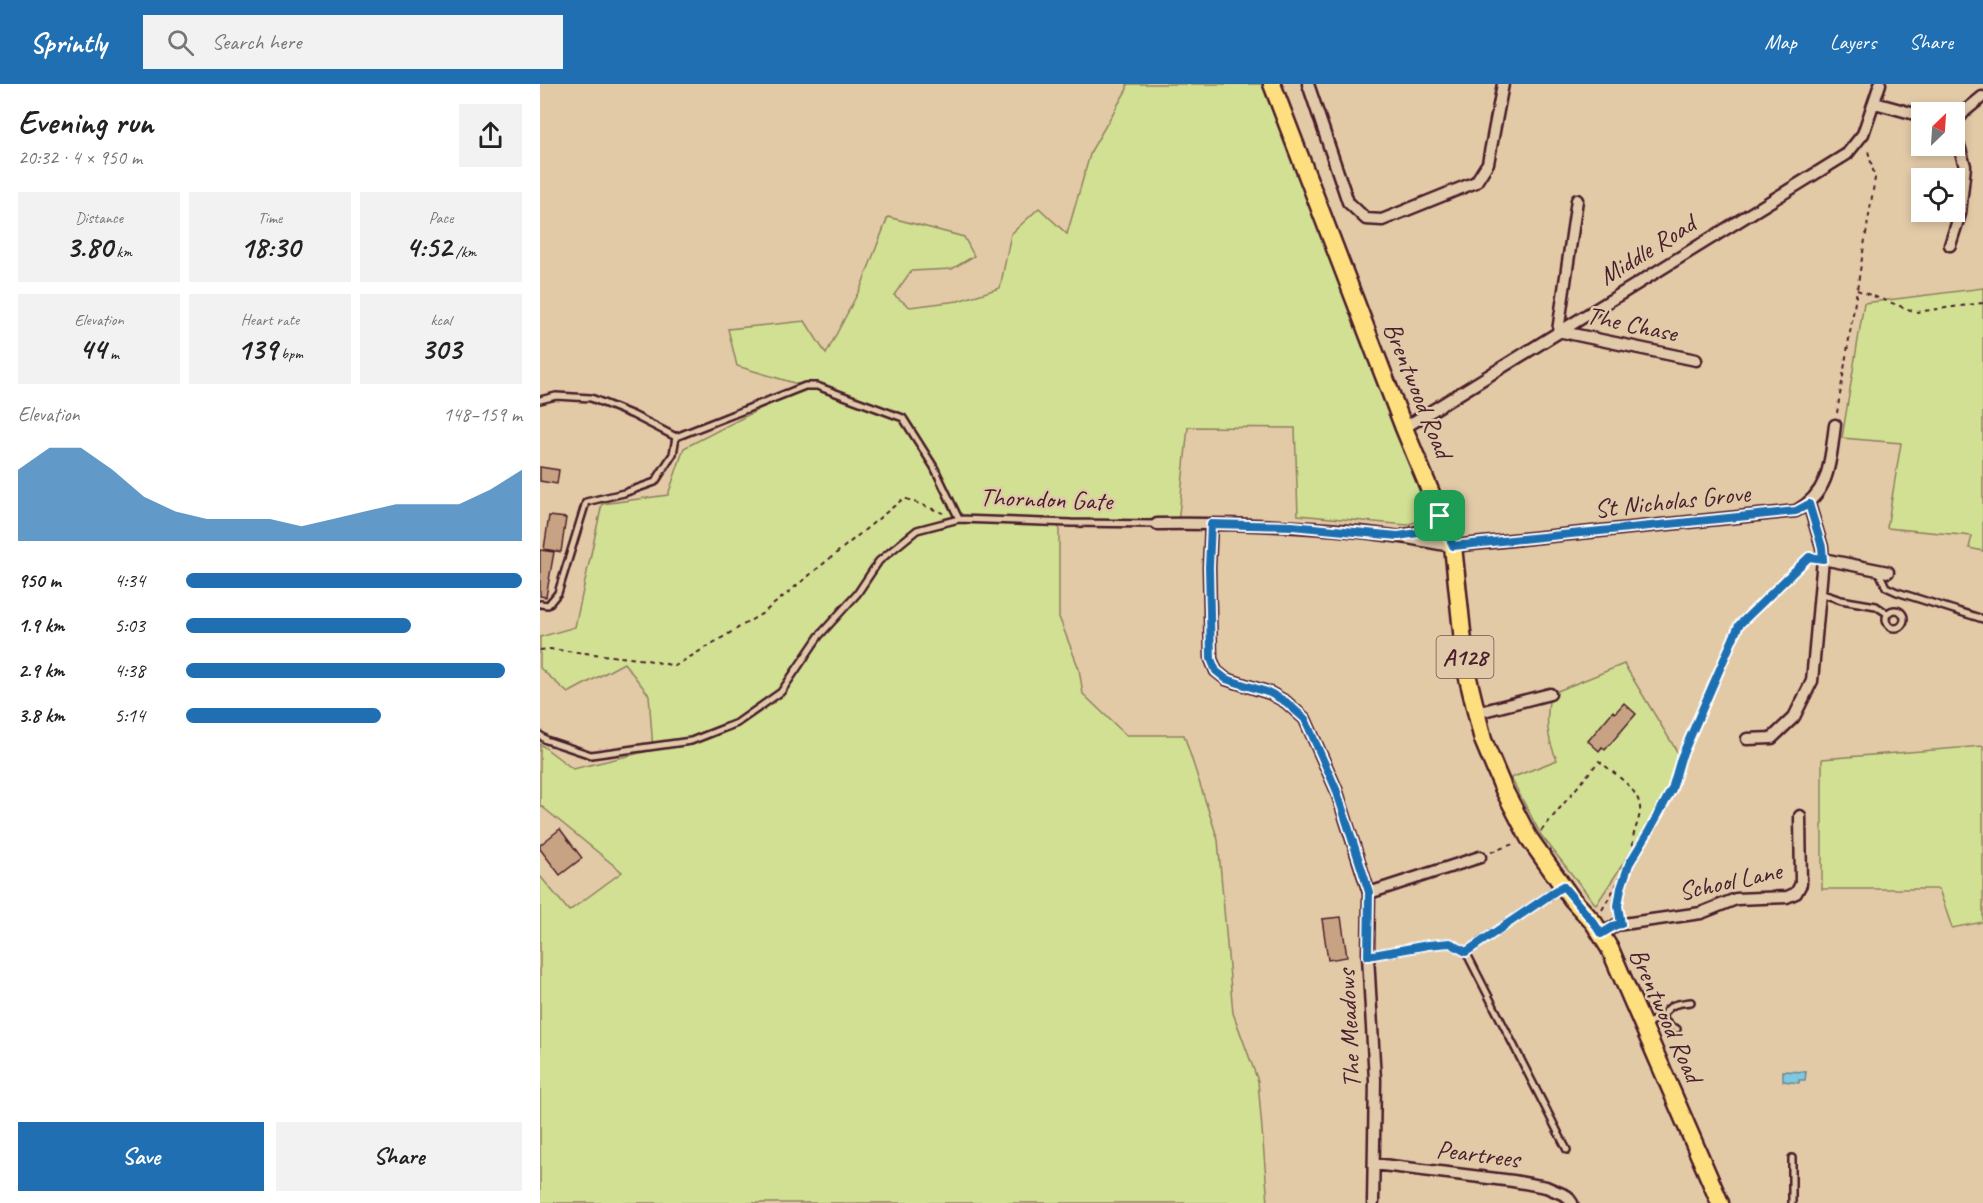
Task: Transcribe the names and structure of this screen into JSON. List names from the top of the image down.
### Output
{
  "streets": {
    "main road": ["Brentwood Road", "A128"],
    "street": [
      "Middle Road",
      "The Chase",
      "Thorndon Gate",
      "St Nicholas Grove",
      "School Lane",
      "The Meadows",
      "Peartrees"
    ]
  },
  "crossings": [
    ["Middle Road", "The Chase"],
    ["Middle Road", "Brentwood Road"],
    ["Brentwood Road", "Thorndon Gate"],
    ["Brentwood Road", "St Nicholas Grove"],
    ["Brentwood Road", "School Lane"],
    ["Thorndon Gate", "St Nicholas Grove"],
    ["Thorndon Gate", "The Meadows"],
    ["The Meadows", "Peartrees"]
  ],
  "north": "top right",
  "page": {
    "header": "Sprintly",
    "search": "Search here",
    "nav": ["Map", "Layers", "Share"],
    "heading": ["Evening run", "20:32 · 4 × 950 m"],
    "stats": [
      ["Distance", "3.80 km"],
      ["Time", "18:30"],
      ["Pace", "4:52 /km"],
      ["Elevation", "44 m"],
      ["Heart rate", "139 bpm"],
      ["kcal", "303"]
    ],
    "chart": ["Elevation", "148–159 m"],
    "list": [
      {
        "name": "950 m",
        "note": "4:34"
      },
      {
        "name": "1.9 km",
        "note": "5:03"
      },
      {
        "name": "2.9 km",
        "note": "4:38"
      },
      {
        "name": "3.8 km",
        "note": "5:14"
      }
    ],
    "buttons": ["Save", "Share"]
  }
}
